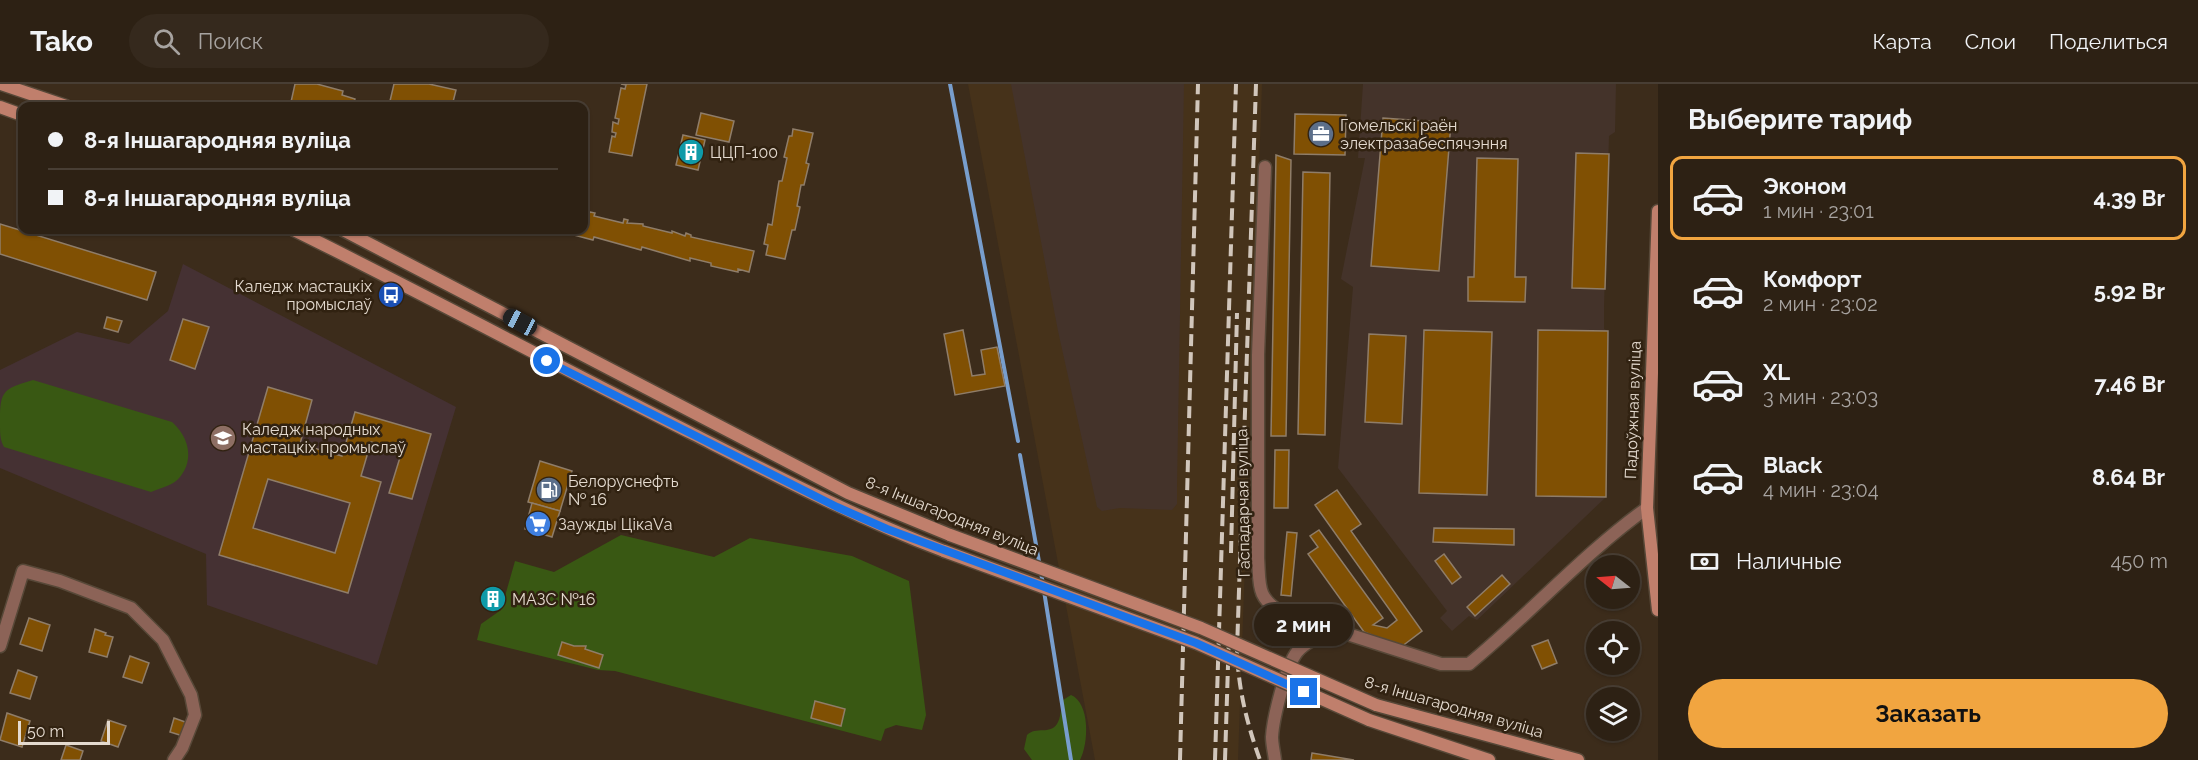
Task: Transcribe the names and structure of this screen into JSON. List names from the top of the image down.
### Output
{
  "streets": {
    "main road": ["Падоўжная вуліца", "8-я Іншагародняя вуліца"],
    "street": ["Гаспадарчая вуліца"]
  },
  "crossings": [
    ["Падоўжная вуліца", "Гаспадарчая вуліца"]
  ],
  "places": {
    "office": ["Гомельскі раён электразабеспячэння"],
    "building": ["ЦЦП-100", "МАЗС №16"],
    "bus stop": ["Каледж мастацкіх промыслаў"],
    "school or university": ["Каледж народных мастацкіх промыслаў"],
    "fuel station": ["Белоруснефть № 16"],
    "supermarket": ["Заужды ЦікаVа"]
  },
  "scale_bar": "50 m",
  "north": "left",
  "page": {
    "header": "Tako",
    "search": "Поиск",
    "nav": ["Карта", "Слои", "Поделиться"],
    "heading": "Выберите тариф",
    "banner": ["8-я Іншагародняя вуліца", "8-я Іншагародняя вуліца"],
    "list": [
      {
        "name": "Эконом",
        "note": "1 мин · 23:01",
        "value": "4.39 Br"
      },
      {
        "name": "Комфорт",
        "note": "2 мин · 23:02",
        "value": "5.92 Br"
      },
      {
        "name": "XL",
        "note": "3 мин · 23:03",
        "value": "7.46 Br"
      },
      {
        "name": "Black",
        "note": "4 мин · 23:04",
        "value": "8.64 Br"
      }
    ],
    "pay": ["Наличные", "450 m"],
    "bubble": "2 мин",
    "buttons": "Заказать",
    "scale": "50 m"
  }
}
